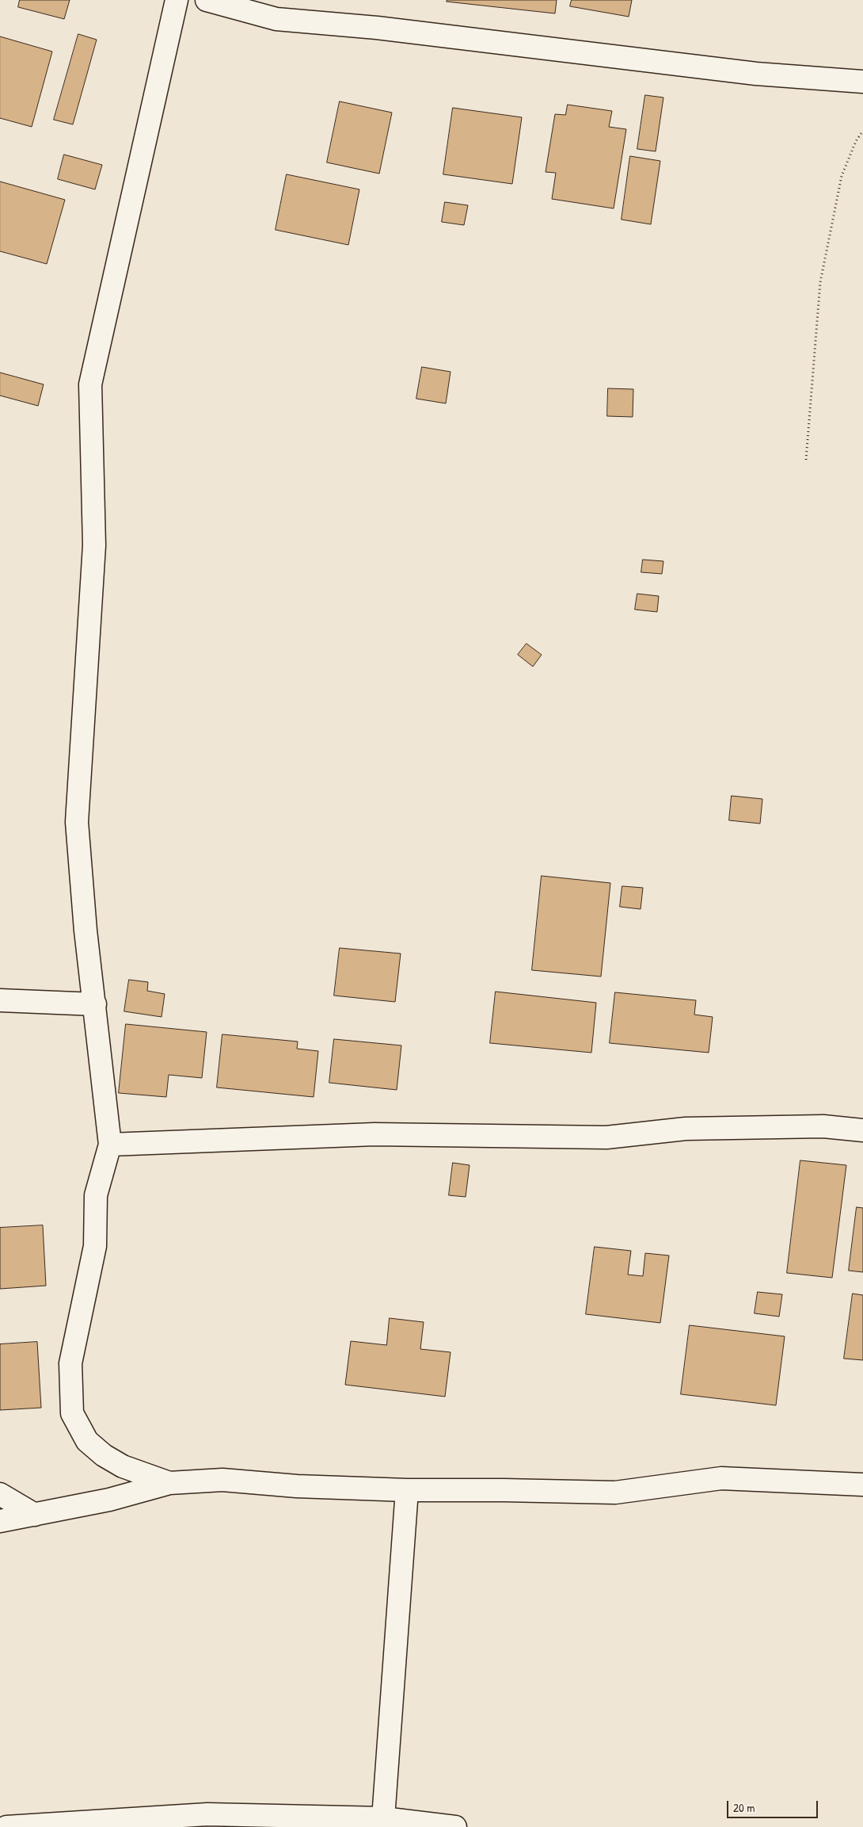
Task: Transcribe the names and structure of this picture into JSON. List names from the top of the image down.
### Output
{
  "scale_bar": "20 m"
}
